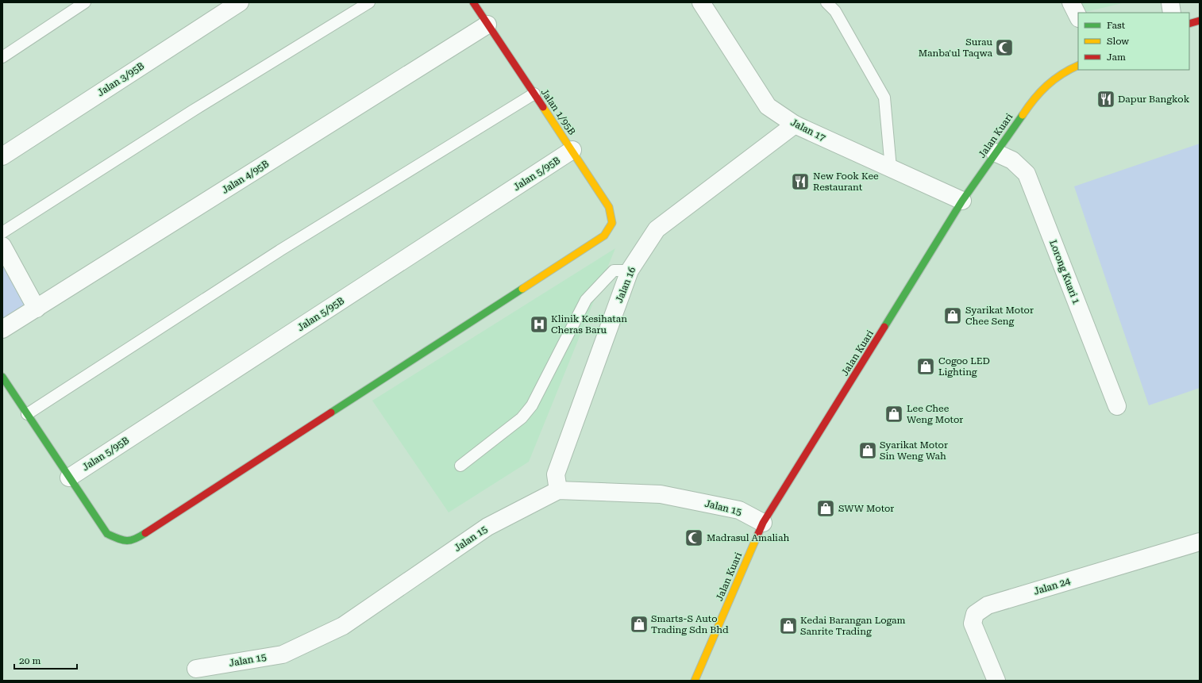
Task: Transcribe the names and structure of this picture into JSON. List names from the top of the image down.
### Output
{
  "streets": {
    "street": [
      "Jalan 3/95B",
      "Jalan 1/95B",
      "Jalan 17",
      "Jalan Kuari",
      "Jalan 5/95B",
      "Jalan 4/95B",
      "Lorong Kuari 1",
      "Jalan 16",
      "Jalan 15",
      "Jalan 24"
    ]
  },
  "crossings": [
    ["Jalan 1/95B", "Jalan 5/95B"],
    ["Jalan 1/95B", "Jalan 4/95B"],
    ["Jalan 17", "Jalan Kuari"],
    ["Jalan 17", "Jalan 16"],
    ["Jalan Kuari", "Lorong Kuari 1"],
    ["Jalan Kuari", "Jalan 15"],
    ["Jalan 16", "Jalan 15"]
  ],
  "places": {
    "mosque": ["Surau Manba'ul Taqwa", "Madrasul Amaliah"],
    "restaurant": ["Dapur Bangkok", "New Fook Kee Restaurant"],
    "shop": [
      "Syarikat Motor Chee Seng",
      "Cogoo LED Lighting",
      "Lee Chee Weng Motor",
      "Syarikat Motor Sin Weng Wah",
      "SWW Motor",
      "Smarts-S Auto Trading Sdn Bhd",
      "Kedai Barangan Logam Sanrite Trading"
    ],
    "hospital": ["Klinik Kesihatan Cheras Baru"]
  },
  "legend": ["Fast", "Slow", "Jam"],
  "scale_bar": "20 m"
}
